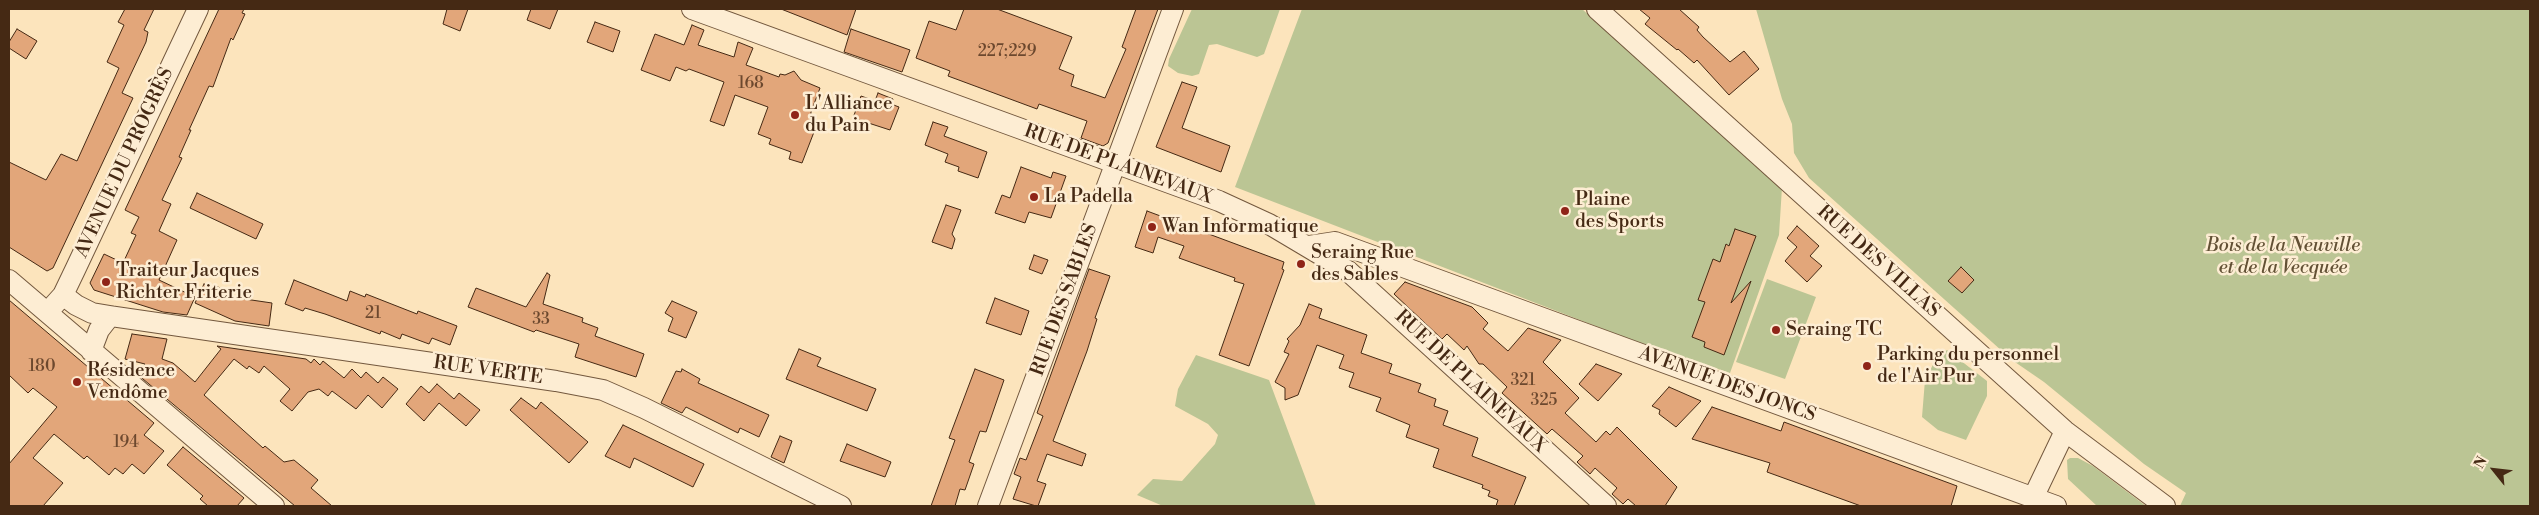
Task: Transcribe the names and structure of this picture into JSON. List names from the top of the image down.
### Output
{
  "streets": {
    "street": [
      "AVENUE DU PROGRÈS",
      "RUE DE PLAINEVAUX",
      "RUE DES VILLAS",
      "RUE DES SABLES",
      "RUE VERTE",
      "AVENUE DES JONCS"
    ]
  },
  "crossings": [
    ["AVENUE DU PROGRÈS", "RUE VERTE"],
    ["RUE DE PLAINEVAUX", "RUE DES SABLES"],
    ["RUE DE PLAINEVAUX", "AVENUE DES JONCS"]
  ],
  "parks": ["Bois de la Neuville et de la Vecquée"],
  "places": [
    "L'Alliance du Pain",
    "La Padella",
    "Plaine des Sports",
    "Wan Informatique",
    "Seraing Rue des Sables",
    "Traiteur Jacques Richter Friterie",
    "Seraing TC",
    "Parking du personnel de l'Air Pur",
    "Résidence Vendôme"
  ],
  "house_numbers": [
    "227;229",
    "168",
    "21",
    "33",
    "180",
    "321",
    "325",
    "194"
  ],
  "north": "top left"
}
